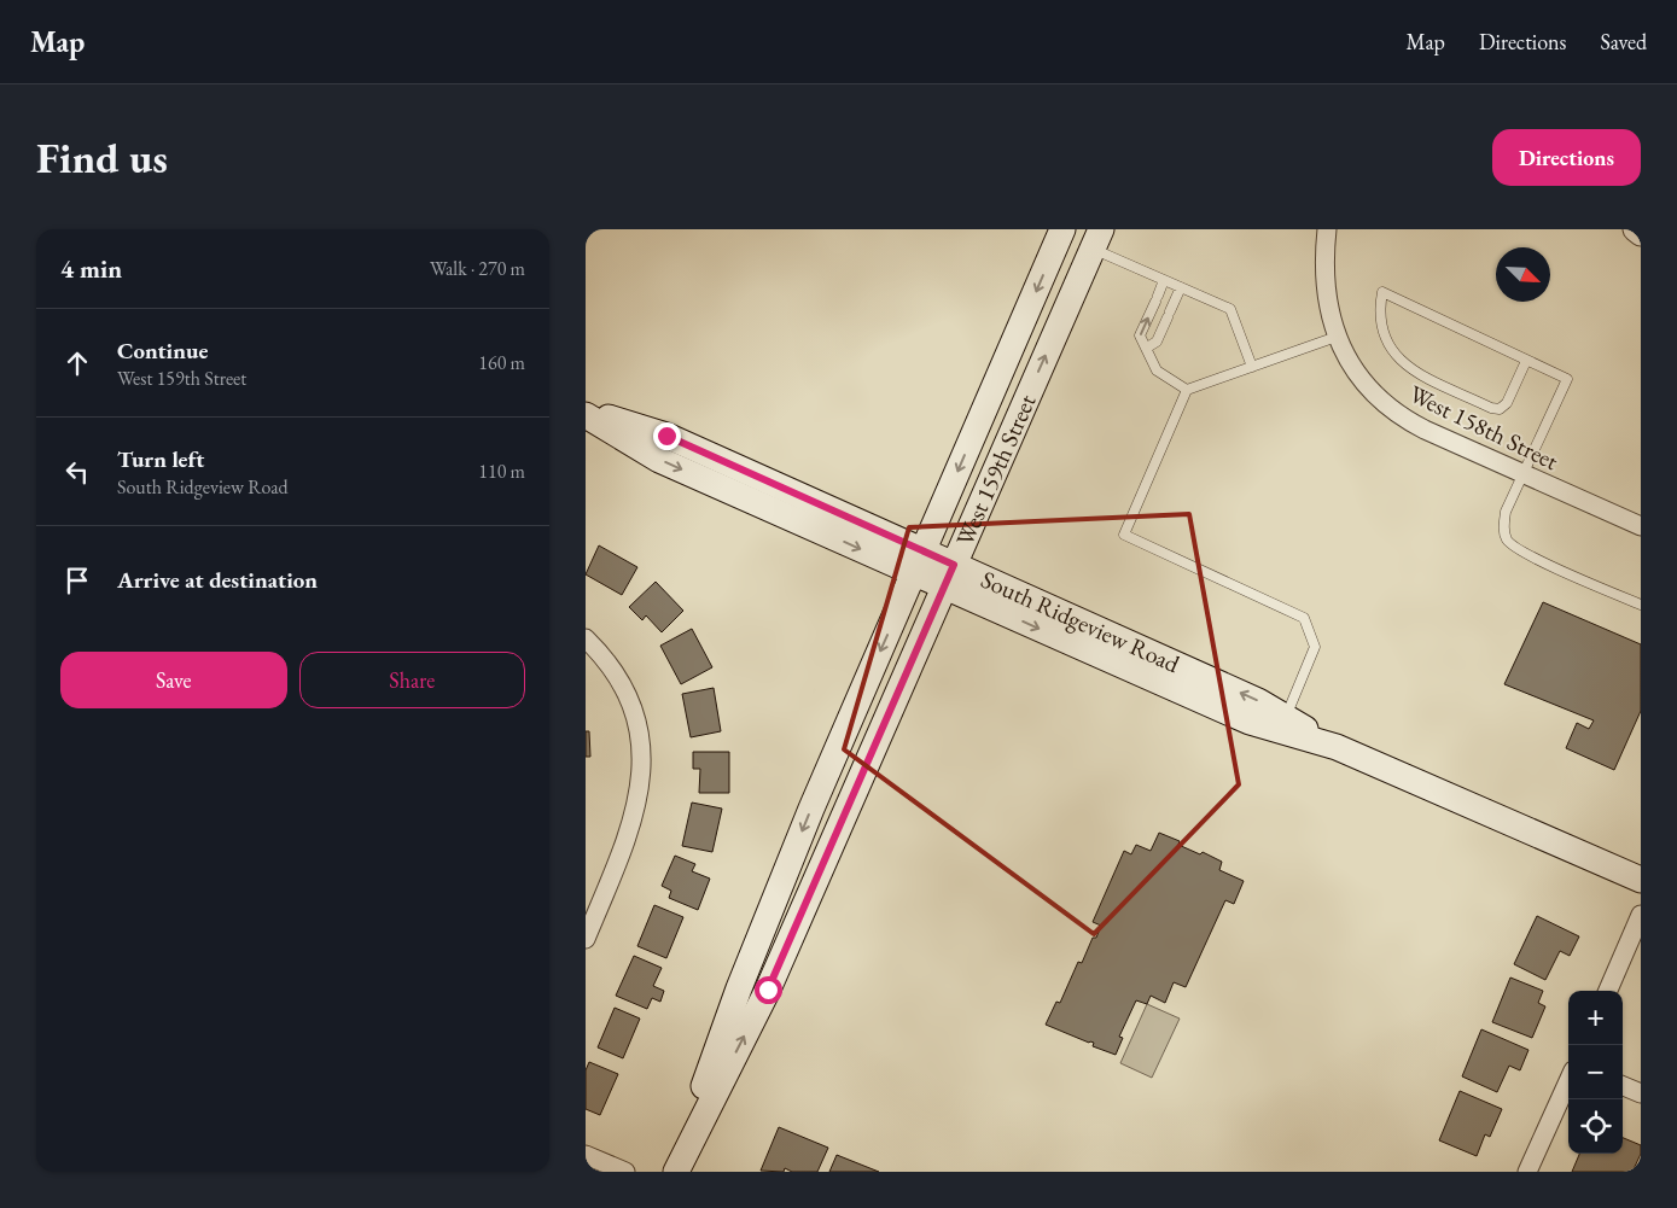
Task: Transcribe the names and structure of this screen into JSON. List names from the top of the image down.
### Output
{
  "streets": {
    "main road": ["West 159th Street", "South Ridgeview Road"],
    "street": ["West 158th Street"]
  },
  "crossings": [
    ["West 159th Street", "South Ridgeview Road"]
  ],
  "north": "bottom right",
  "page": {
    "header": "Map",
    "nav": ["Map", "Directions", "Saved"],
    "buttons": [
      "Directions",
      ["Save", "Share"]
    ],
    "title": "Find us",
    "heading": ["4 min", "Walk · 270 m"],
    "list": [
      ["Continue", "West 159th Street", "160 m"],
      ["Turn left", "South Ridgeview Road", "110 m"],
      "Arrive at destination"
    ],
    "map_buttons": ["+", "−"]
  }
}
